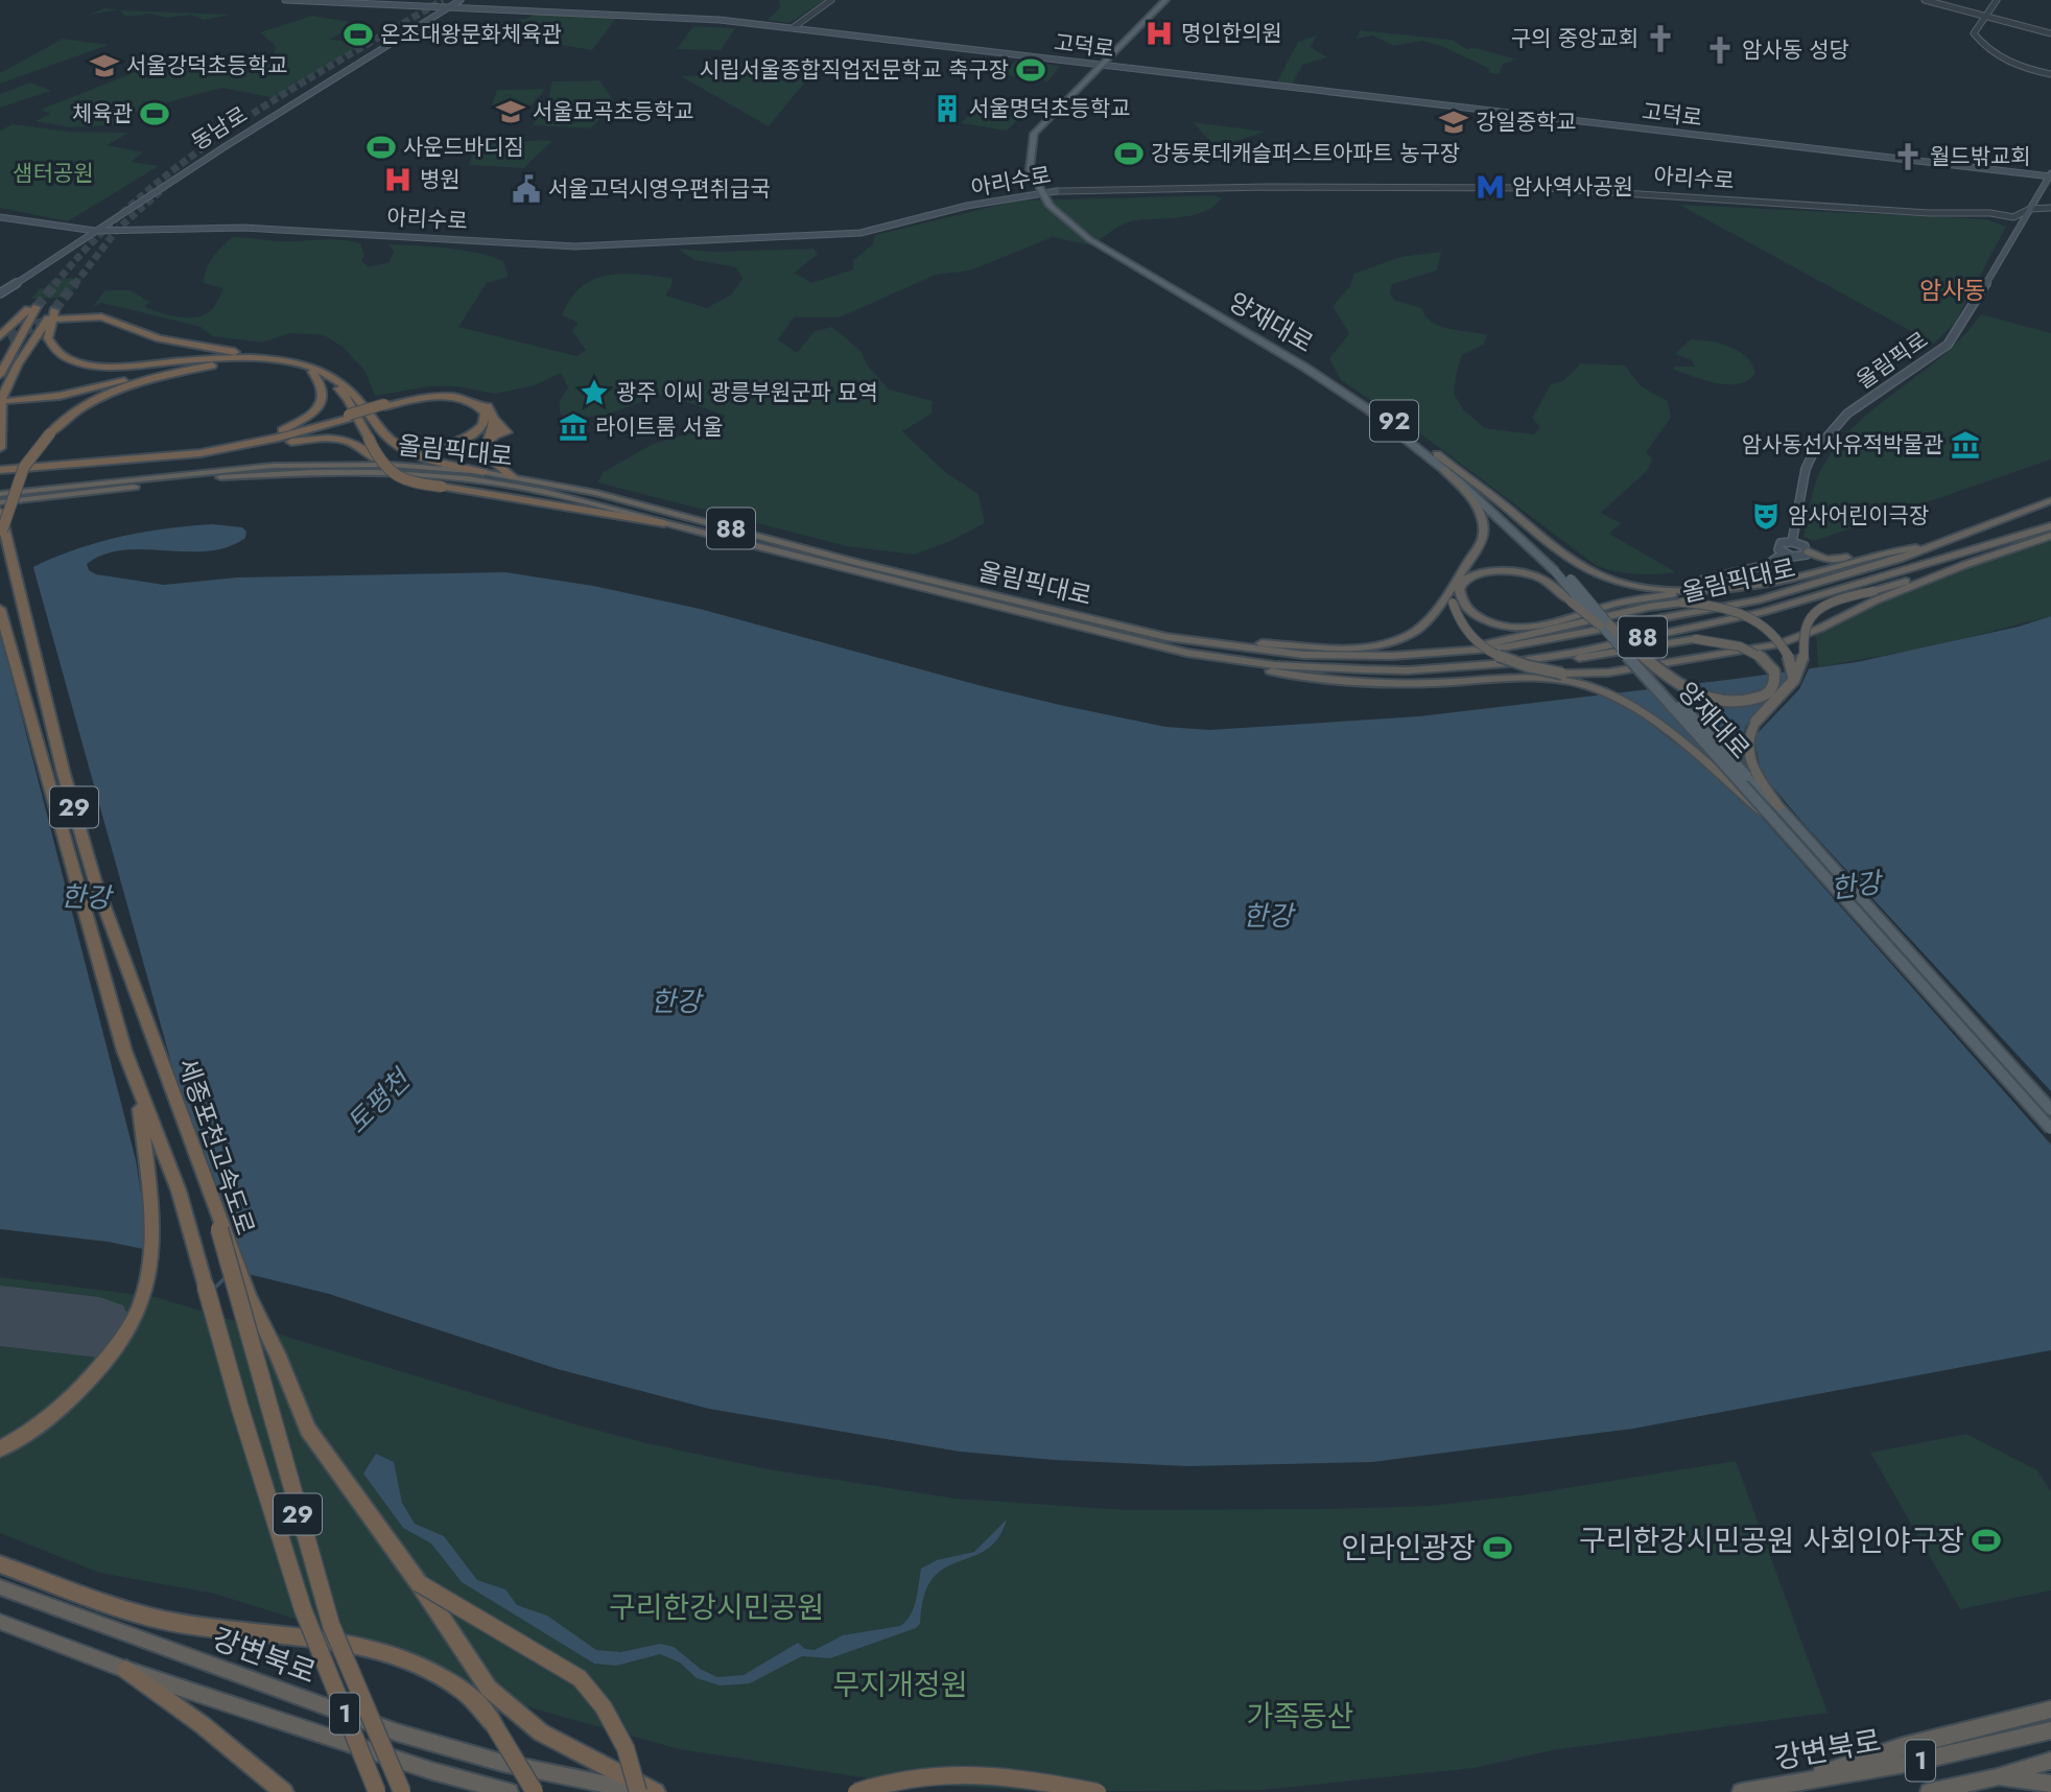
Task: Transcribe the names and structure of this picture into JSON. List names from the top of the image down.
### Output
{
  "streets": {
    "highway": [
      "올림픽대로",
      "88",
      "29",
      "세종포천고속도로",
      "강변북로",
      "1"
    ],
    "main road": [
      "고덕로",
      "동남로",
      "아리수로",
      "양재대로",
      "올림픽로",
      "92"
    ]
  },
  "crossings": [
    ["고덕로", "동남로"],
    ["고덕로", "양재대로"],
    ["고덕로", "올림픽로"],
    ["동남로", "아리수로"],
    ["아리수로", "양재대로"],
    ["아리수로", "올림픽로"]
  ],
  "districts": ["암사동"],
  "water": ["한강", "토평천"],
  "parks": [
    "샘터공원",
    "구리한강시민공원",
    "무지개정원",
    "가족동산"
  ],
  "places": {
    "hospital": ["명인한의원", "병원"],
    "sports": [
      "온조대왕문화체육관",
      "시립서울종합직업전문학교 축구장",
      "체육관",
      "사운드바디짐",
      "강동롯데캐슬퍼스트아파트 농구장",
      "구리한강시민공원 사회인야구장",
      "인라인광장"
    ],
    "church": ["구의 중앙교회", "암사동 성당", "월드밖교회"],
    "school or university": ["서울강덕초등학교", "서울묘곡초등학교", "강일중학교"],
    "building": ["서울명덕초등학교"],
    "metro station": ["암사역사공원"],
    "public building": ["서울고덕시영우편취급국"],
    "place": ["광주 이씨 광릉부원군파 묘역"],
    "museum": ["라이트룸 서울", "암사동선사유적박물관"],
    "theatre": ["암사어린이극장"]
  }
}
